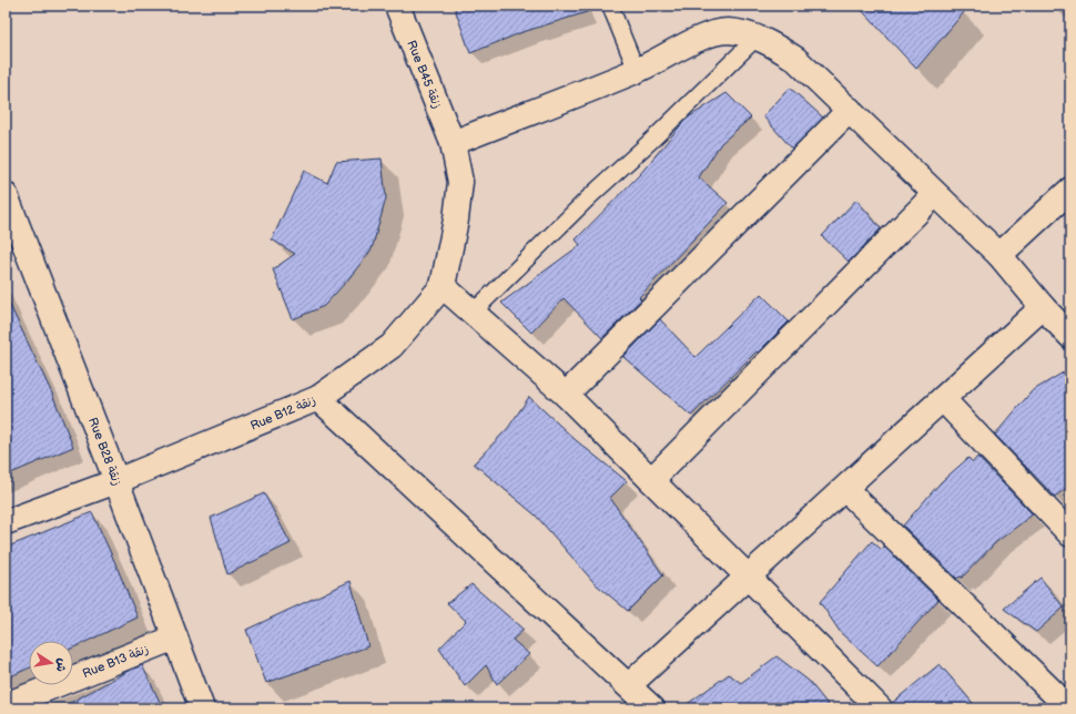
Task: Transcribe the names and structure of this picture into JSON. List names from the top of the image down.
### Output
{
  "streets": {
    "street": [
      "Rue B45 زنقة",
      "Rue B12 زنقة",
      "Rue B28 زنقة",
      "Rue B13 زنقة"
    ]
  },
  "crossings": [
    ["Rue B45 زنقة", "Rue B12 زنقة"],
    ["Rue B12 زنقة", "Rue B28 زنقة"],
    ["Rue B28 زنقة", "Rue B13 زنقة"]
  ],
  "north": "right"
}
